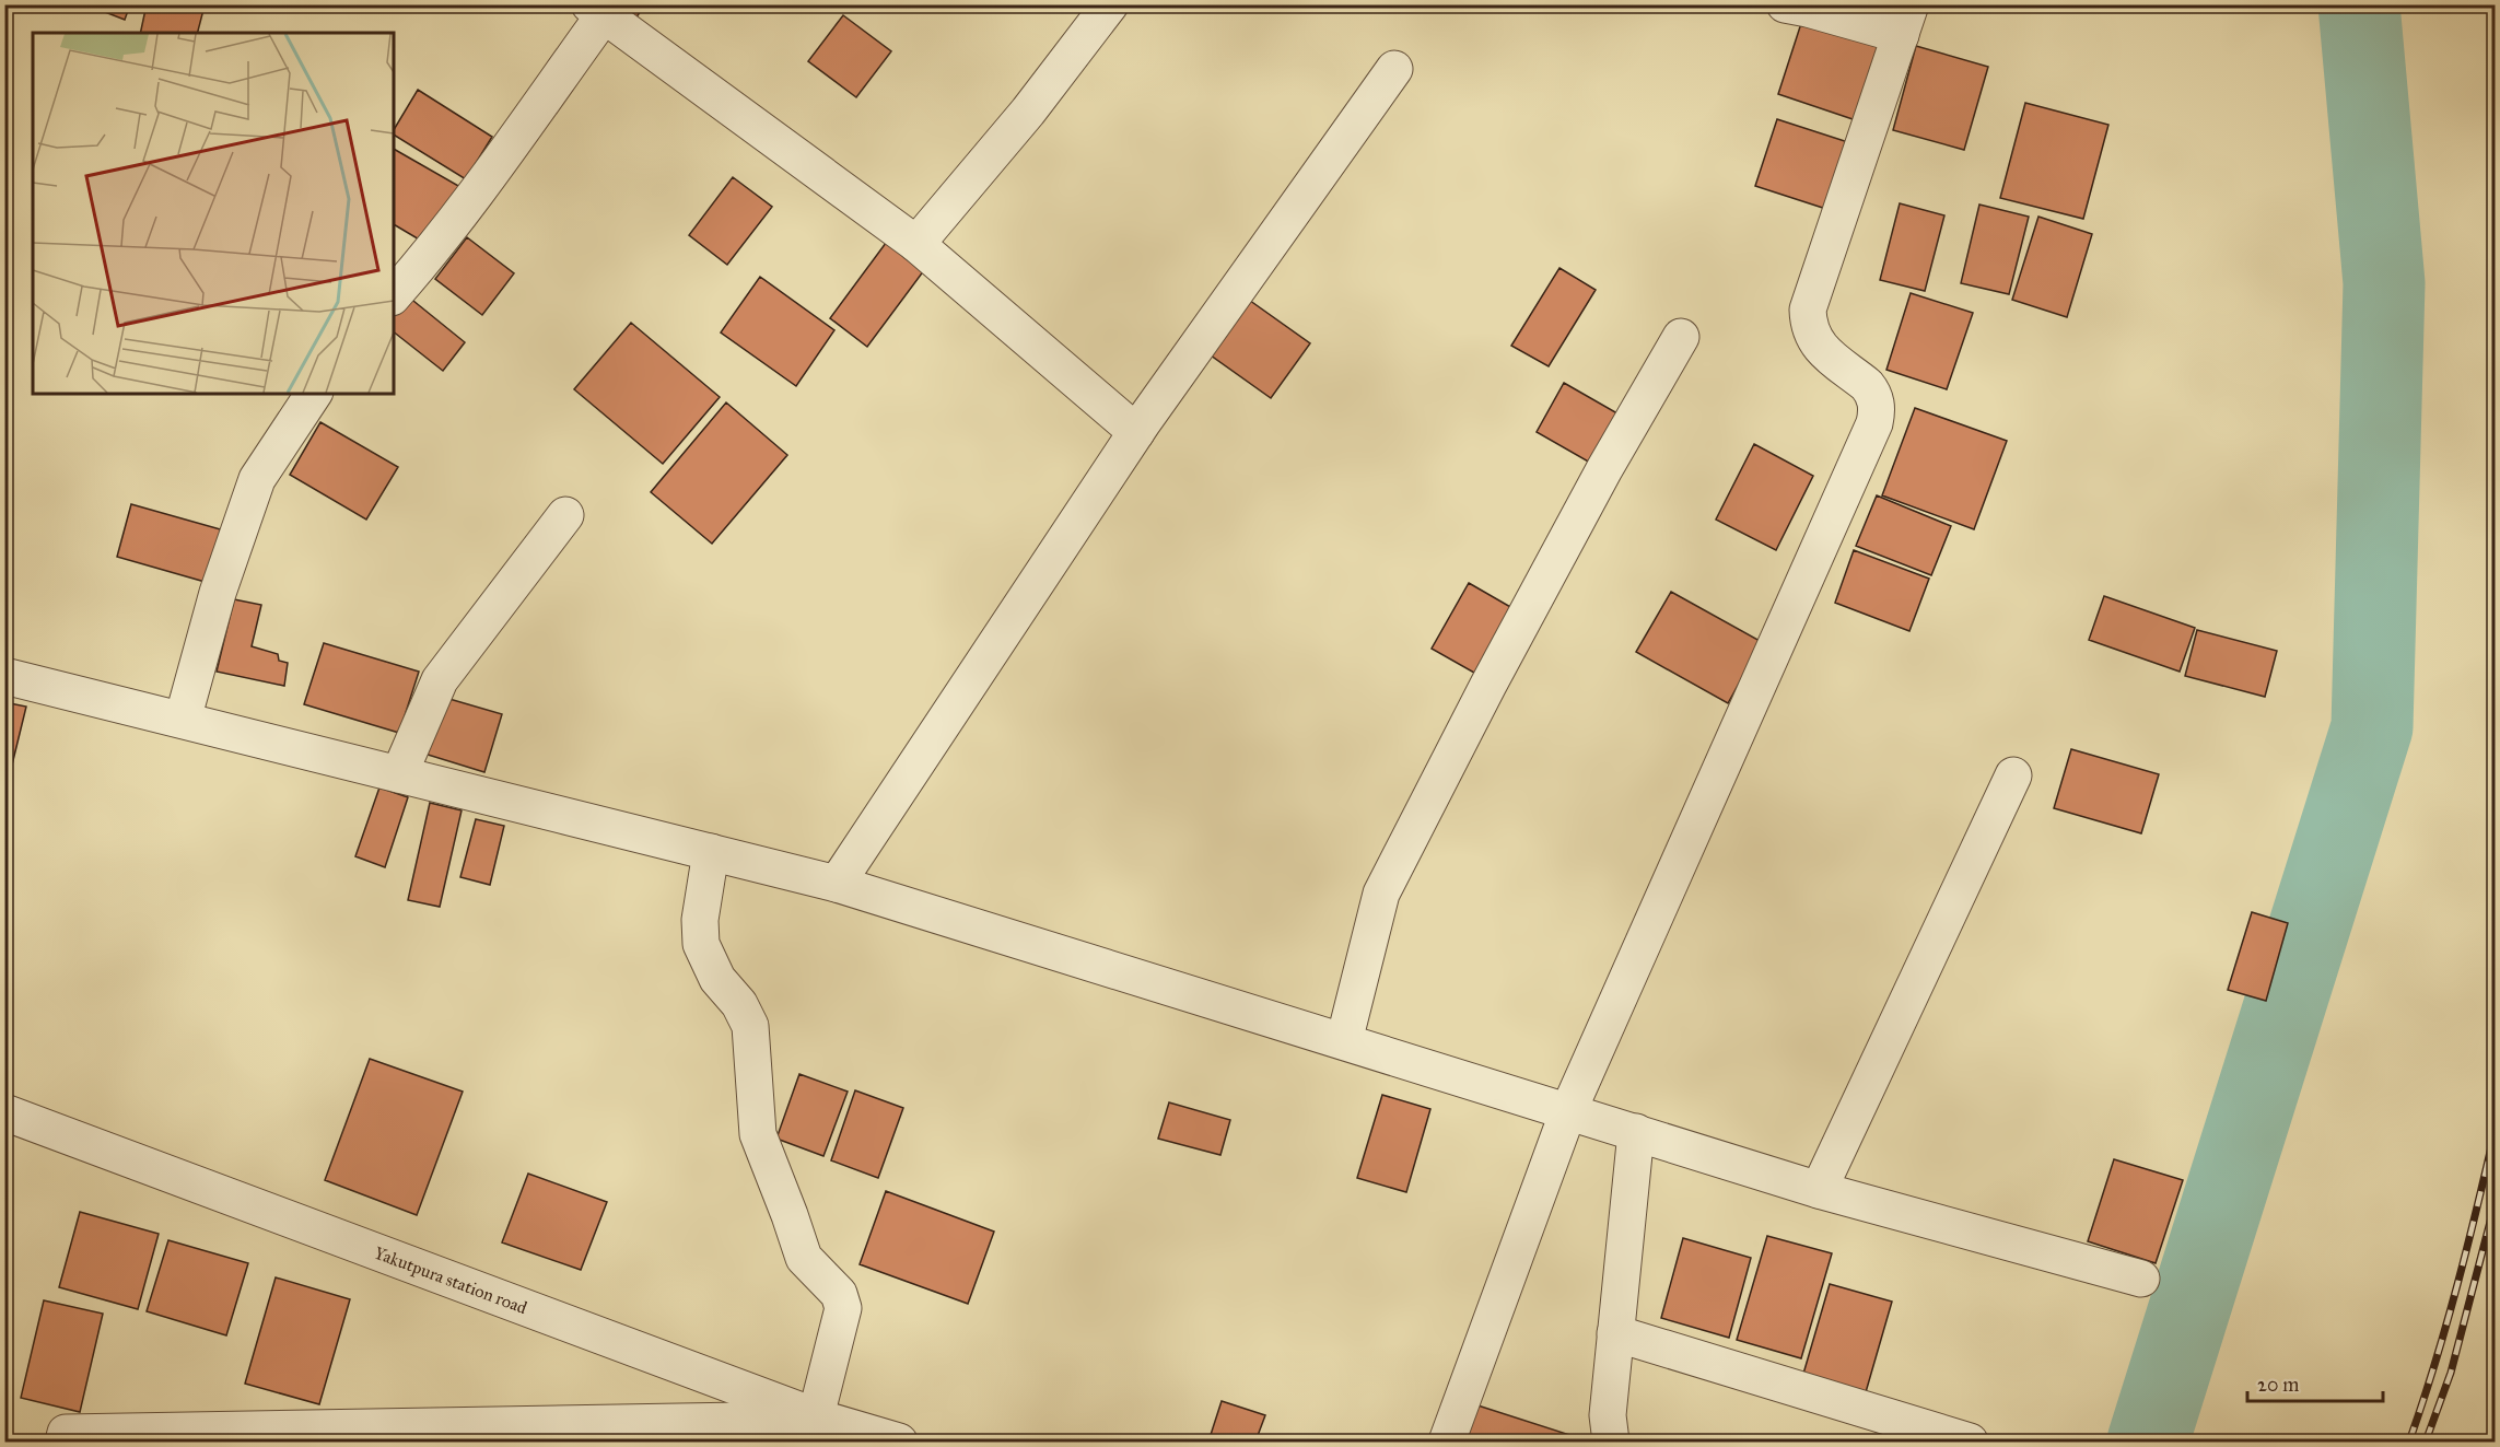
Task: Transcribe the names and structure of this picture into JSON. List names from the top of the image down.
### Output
{
  "streets": {
    "street": ["Yakutpura station road"]
  },
  "scale_bar": "20 m"
}
